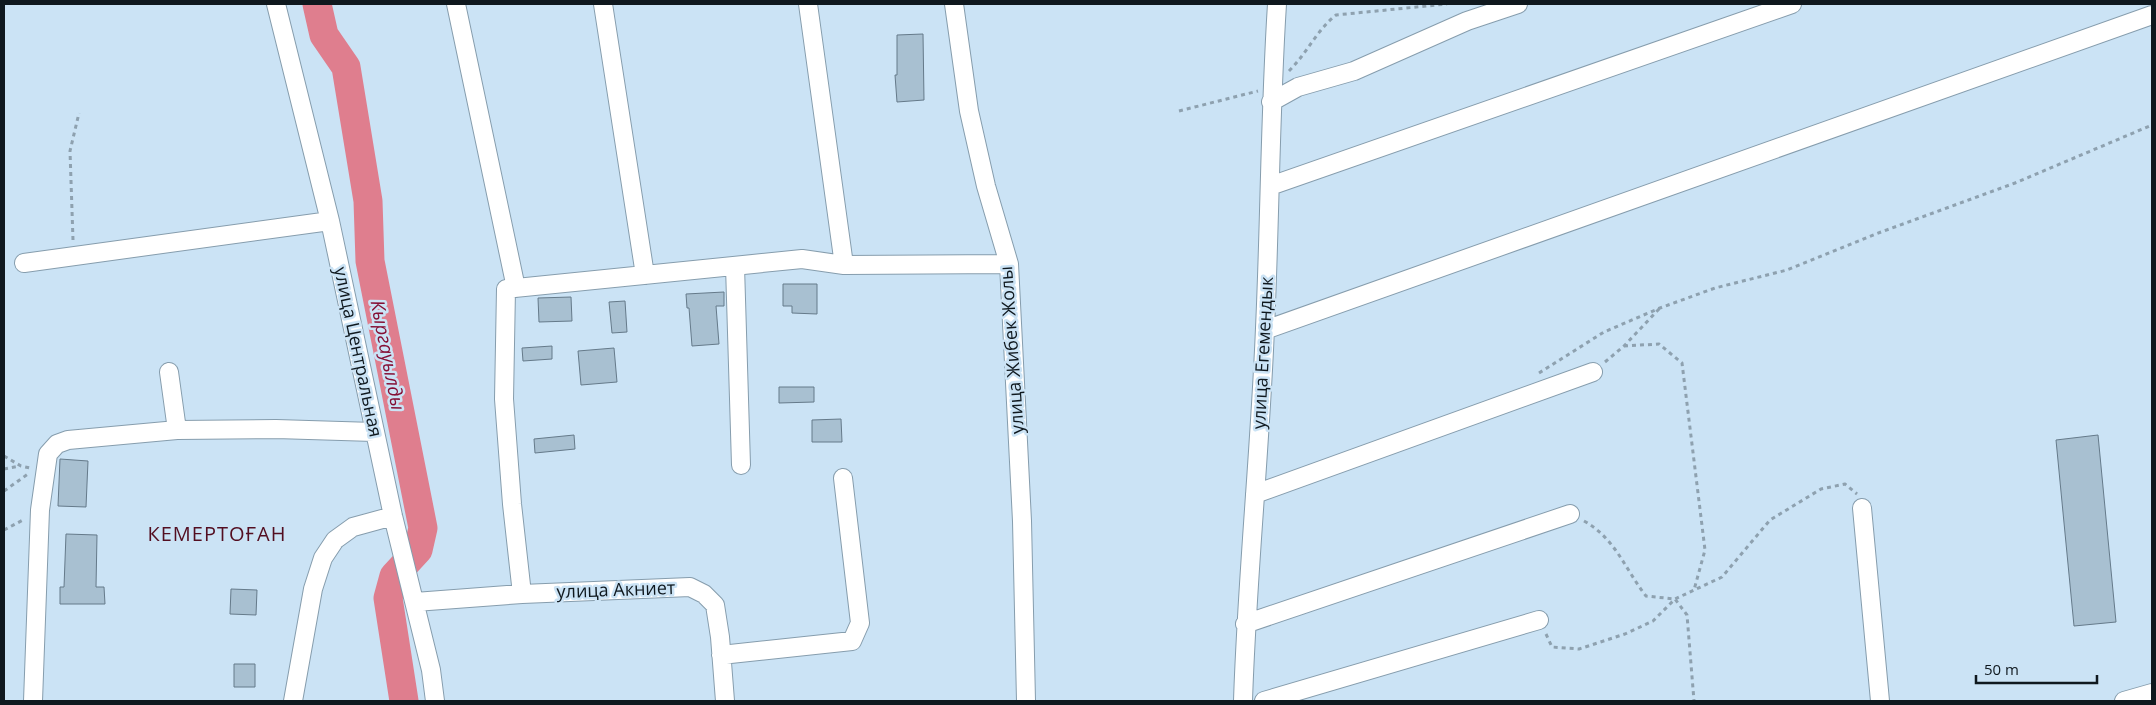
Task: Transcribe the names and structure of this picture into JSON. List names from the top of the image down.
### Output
{
  "streets": {
    "street": [
      "улица Жибек Жолы",
      "улица Центральная",
      "улица Егемендык",
      "улица Акниет"
    ]
  },
  "crossings": [
    ["улица Центральная", "улица Акниет"]
  ],
  "districts": ["КЕМЕРТОҒАН"],
  "water": ["Кыргауылды"],
  "scale_bar": "50 m"
}
